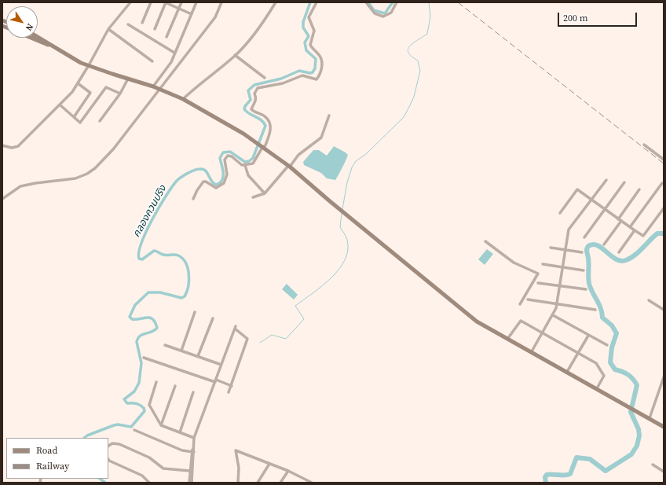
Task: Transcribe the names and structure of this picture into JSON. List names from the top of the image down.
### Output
{
  "water": ["คลองควนปริง"],
  "legend": ["Road", "Railway"],
  "scale_bar": "200 m",
  "north": "bottom right"
}
